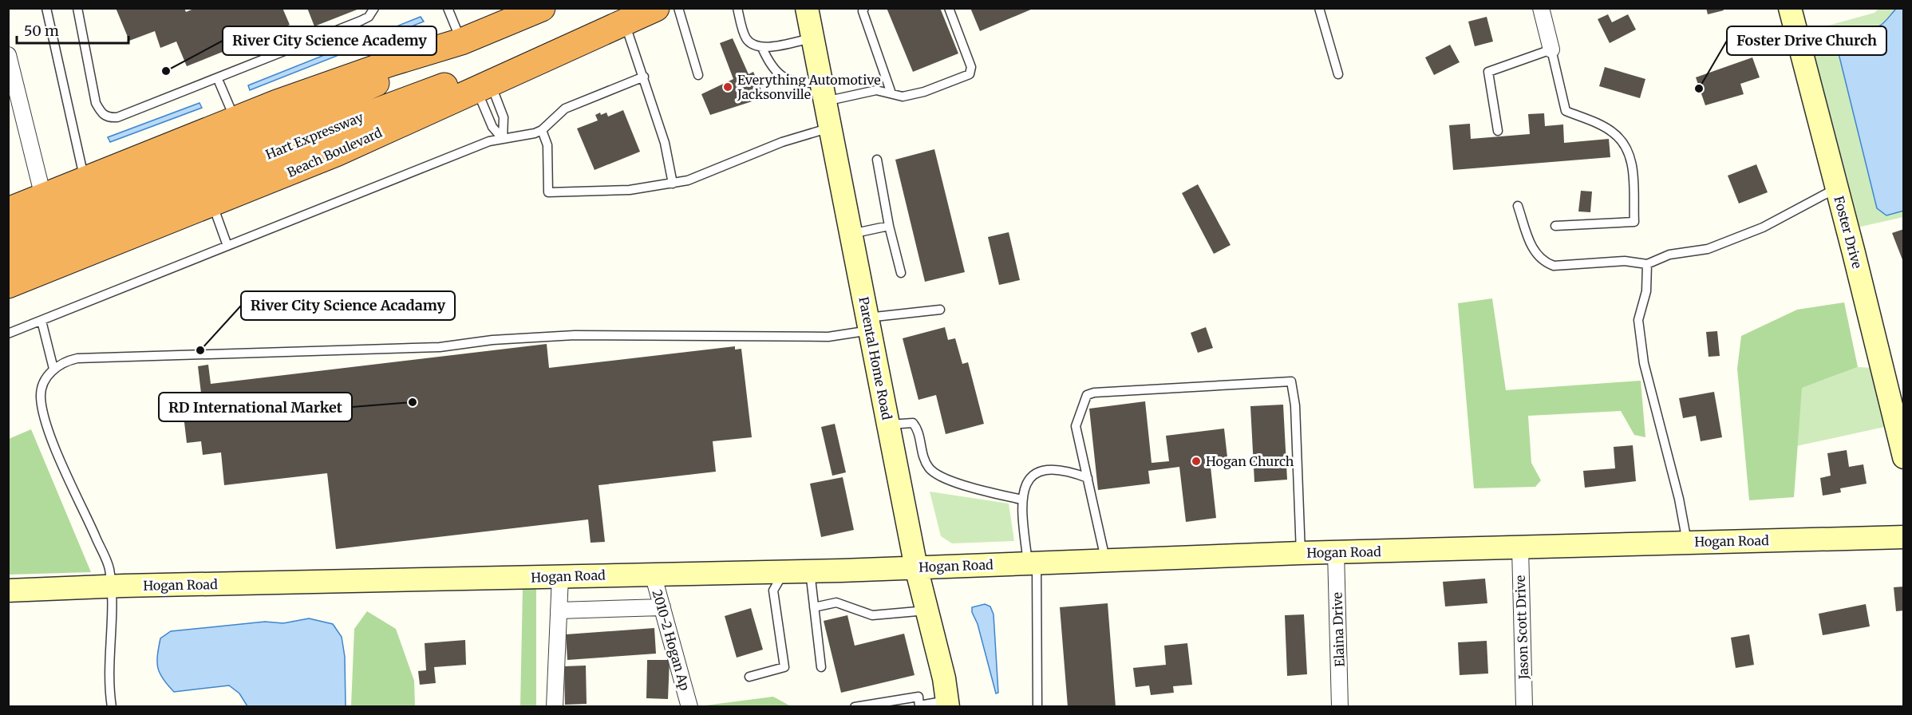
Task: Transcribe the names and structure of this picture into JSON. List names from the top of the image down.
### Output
{
  "streets": {
    "highway": ["Hart Expressway", "Beach Boulevard"],
    "main road": ["Foster Drive", "Parental Home Road", "Hogan Road"],
    "street": ["Jason Scott Drive", "Elaina Drive", "2010-2 Hogan Ap"]
  },
  "crossings": [
    ["Hart Expressway", "Beach Boulevard"],
    ["Parental Home Road", "Hogan Road"],
    ["Hogan Road", "Jason Scott Drive"],
    ["Hogan Road", "Elaina Drive"],
    ["Hogan Road", "2010-2 Hogan Ap"]
  ],
  "places": [
    "River City Science Academy",
    "Everything Automotive Jacksonville",
    "Foster Drive Church",
    "River City Science Acadamy",
    "RD International Market",
    "Hogan Church"
  ],
  "scale_bar": "50 m"
}
